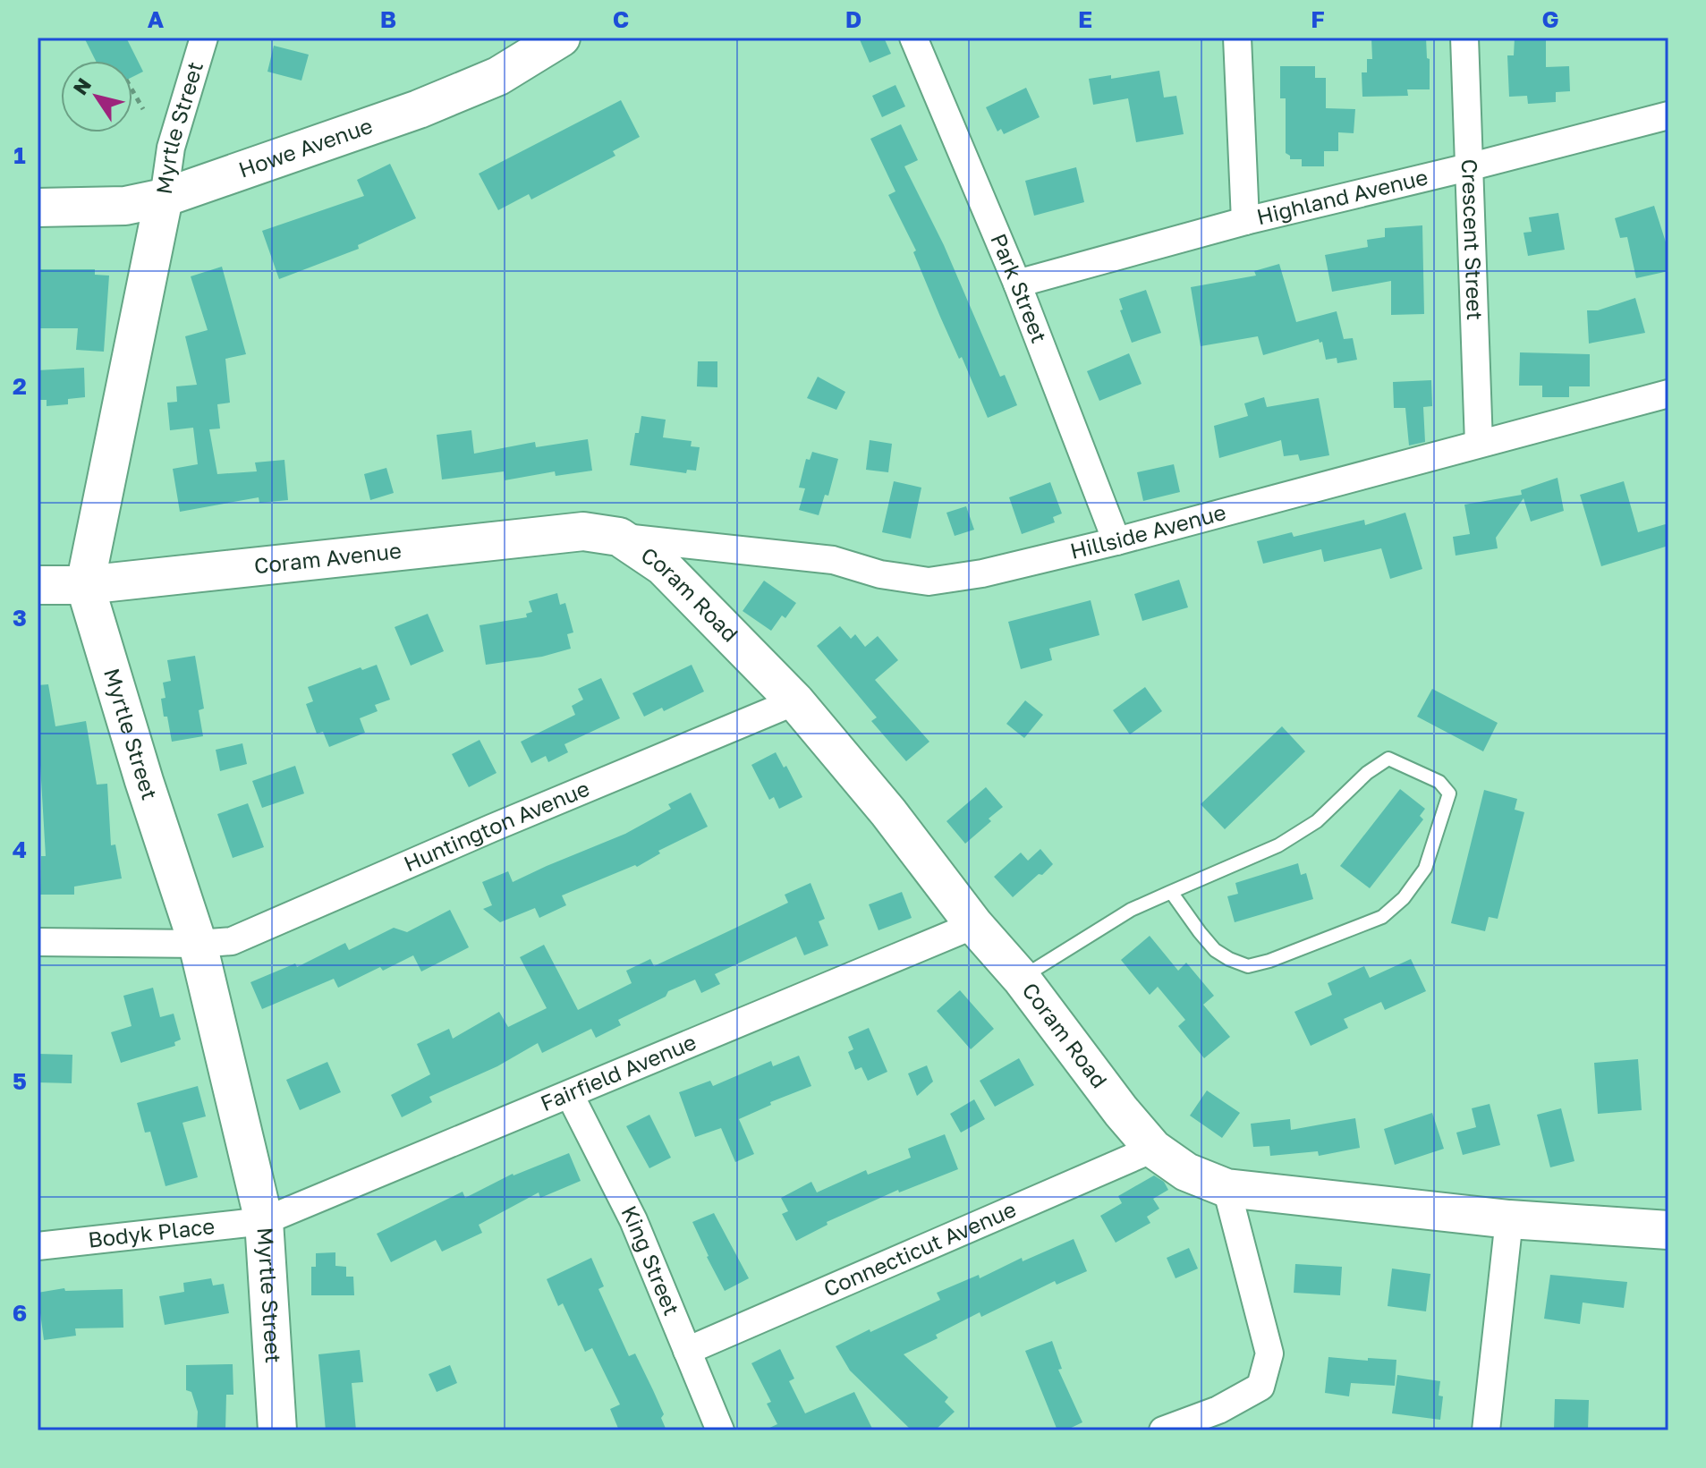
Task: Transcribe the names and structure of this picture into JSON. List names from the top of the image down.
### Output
{
  "streets": {
    "street": [
      "Myrtle Street",
      "Howe Avenue",
      "Highland Avenue",
      "Crescent Street",
      "Park Street",
      "Hillside Avenue",
      "Coram Avenue",
      "Coram Road",
      "Huntington Avenue",
      "Fairfield Avenue",
      "Bodyk Place",
      "Connecticut Avenue",
      "King Street"
    ]
  },
  "crossings": [
    ["Myrtle Street", "Howe Avenue"],
    ["Myrtle Street", "Coram Avenue"],
    ["Myrtle Street", "Huntington Avenue"],
    ["Myrtle Street", "Fairfield Avenue"],
    ["Myrtle Street", "Bodyk Place"],
    ["Highland Avenue", "Crescent Street"],
    ["Highland Avenue", "Park Street"],
    ["Crescent Street", "Hillside Avenue"],
    ["Park Street", "Hillside Avenue"],
    ["Hillside Avenue", "Coram Avenue"],
    ["Hillside Avenue", "Coram Road"],
    ["Coram Avenue", "Coram Road"],
    ["Coram Road", "Huntington Avenue"],
    ["Coram Road", "Fairfield Avenue"],
    ["Coram Road", "Connecticut Avenue"],
    ["Fairfield Avenue", "Bodyk Place"],
    ["Fairfield Avenue", "King Street"],
    ["Connecticut Avenue", "King Street"]
  ],
  "north": "top left",
  "grid": {
    "columns": [
      "A",
      "B",
      "C",
      "D",
      "E",
      "F",
      "G"
    ],
    "rows": [
      "1",
      "2",
      "3",
      "4",
      "5",
      "6"
    ]
  }
}
